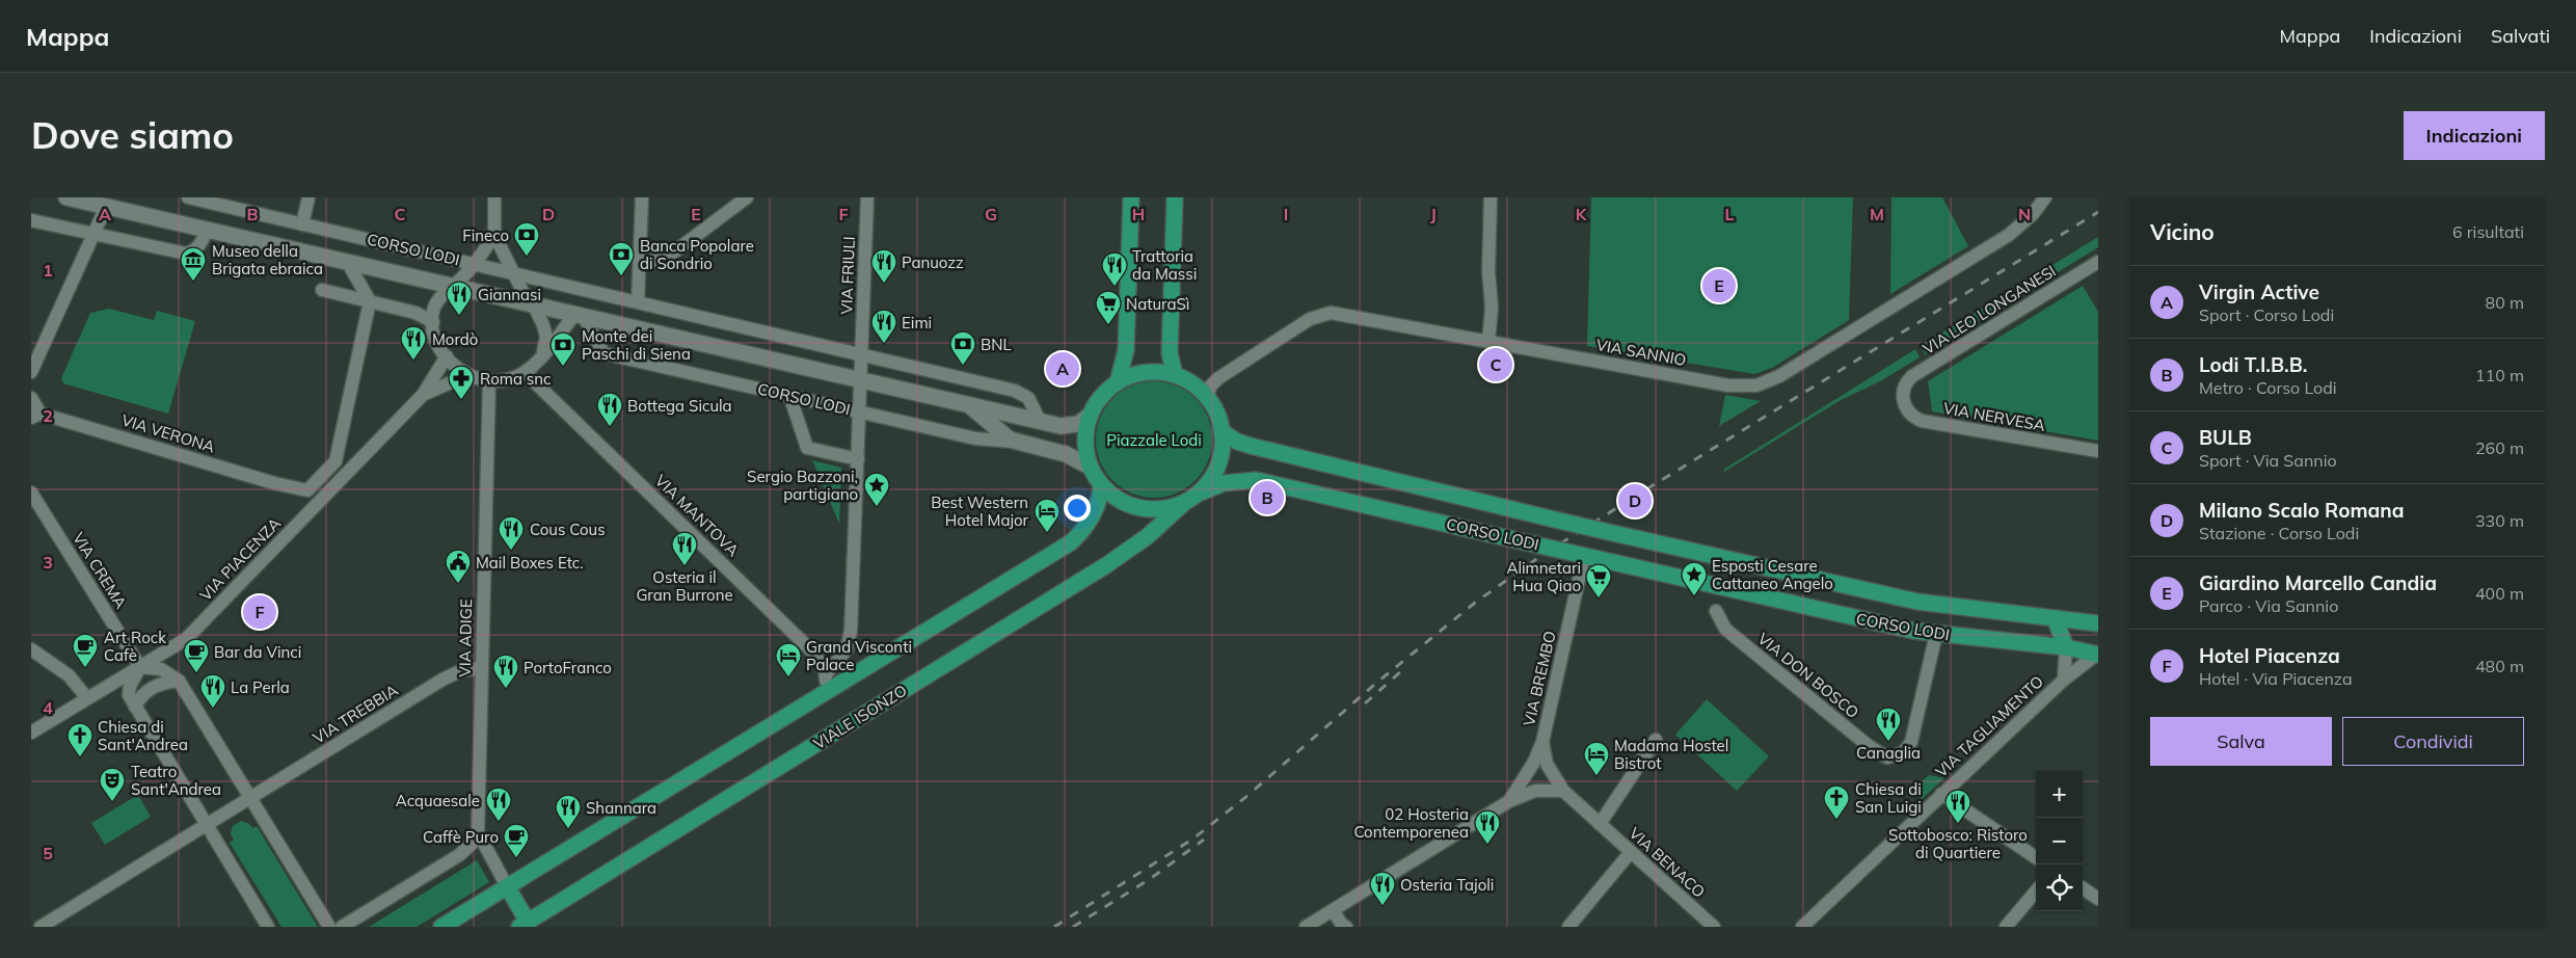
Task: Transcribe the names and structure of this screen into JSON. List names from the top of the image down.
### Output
{
  "streets": {
    "main road": ["CORSO LODI", "VIALE ISONZO"],
    "street": [
      "VIA FRIULI",
      "VIA LEO LONGANESI",
      "VIA SANNIO",
      "VIA NERVESA",
      "VIA VERONA",
      "VIA MANTOVA",
      "VIA PIACENZA",
      "VIA CREMA",
      "VIA ADIGE",
      "VIA DON BOSCO",
      "VIA BREMBO",
      "VIA TREBBIA",
      "VIA TAGLIAMENTO",
      "VIA BENACO"
    ]
  },
  "crossings": [
    ["CORSO LODI", "VIA FRIULI"],
    ["CORSO LODI", "VIA SANNIO"],
    ["CORSO LODI", "VIA MANTOVA"],
    ["CORSO LODI", "VIA PIACENZA"],
    ["CORSO LODI", "VIA ADIGE"],
    ["CORSO LODI", "VIA DON BOSCO"],
    ["CORSO LODI", "VIA BREMBO"],
    ["CORSO LODI", "VIALE ISONZO"],
    ["CORSO LODI", "VIA TAGLIAMENTO"],
    ["VIA FRIULI", "VIA MANTOVA"],
    ["VIA LEO LONGANESI", "VIA NERVESA"],
    ["VIA SANNIO", "VIALE ISONZO"],
    ["VIA MANTOVA", "VIA PIACENZA"],
    ["VIA MANTOVA", "VIA ADIGE"],
    ["VIA PIACENZA", "VIA CREMA"],
    ["VIA PIACENZA", "VIA ADIGE"],
    ["VIA ADIGE", "VIA TREBBIA"],
    ["VIA BREMBO", "VIA BENACO"]
  ],
  "parks": ["Piazzale Lodi"],
  "places": {
    "bank": [
      "Fineco",
      "Banca Popolare di Sondrio",
      "BNL",
      "Monte dei Paschi di Siena"
    ],
    "museum": ["Museo della Brigata ebraica"],
    "restaurant": [
      "Panuozz",
      "Trattoria da Massi",
      "Giannasi",
      "Eimi",
      "Mordò",
      "Bottega Sicula",
      "Cous Cous",
      "Osteria il Gran Burrone",
      "PortoFranco",
      "La Perla",
      "Canaglia",
      "Acquaesale",
      "Sottobosco: Ristoro di Quartiere",
      "Shannara",
      "02 Hosteria Contemporenea",
      "Osteria Tajoli"
    ],
    "supermarket": ["NaturaSì", "Alimnetari Hua Qiao"],
    "pharmacy": ["Roma snc"],
    "place": ["Sergio Bazzoni, partigiano", "Esposti Cesare Cattaneo Angelo"],
    "hotel": ["Best Western Hotel Major", "Grand Visconti Palace", "Madama Hostel Bistrot"],
    "public building": ["Mail Boxes Etc."],
    "cafe": ["Art Rock Cafè", "Bar da Vinci", "Caffè Puro"],
    "church": ["Chiesa di Sant'Andrea", "Chiesa di San Luigi"],
    "theatre": ["Teatro Sant'Andrea"]
  },
  "page": {
    "header": "Mappa",
    "nav": ["Mappa", "Indicazioni", "Salvati"],
    "buttons": [
      "Indicazioni",
      ["Salva", "Condividi"]
    ],
    "title": "Dove siamo",
    "heading": ["Vicino", "6 risultati"],
    "list": [
      {
        "mark": "A",
        "name": "Virgin Active",
        "note": "Sport · Corso Lodi",
        "value": "80 m"
      },
      {
        "mark": "B",
        "name": "Lodi T.I.B.B.",
        "note": "Metro · Corso Lodi",
        "value": "110 m"
      },
      {
        "mark": "C",
        "name": "BULB",
        "note": "Sport · Via Sannio",
        "value": "260 m"
      },
      {
        "mark": "D",
        "name": "Milano Scalo Romana",
        "note": "Stazione · Corso Lodi",
        "value": "330 m"
      },
      {
        "mark": "E",
        "name": "Giardino Marcello Candia",
        "note": "Parco · Via Sannio",
        "value": "400 m"
      },
      {
        "mark": "F",
        "name": "Hotel Piacenza",
        "note": "Hotel · Via Piacenza",
        "value": "480 m"
      }
    ],
    "pins": [
      "E",
      "C",
      "A",
      "B",
      "D",
      "F"
    ],
    "map_buttons": ["+", "−"]
  },
  "grid": {
    "columns": [
      "A",
      "B",
      "C",
      "D",
      "E",
      "F",
      "G",
      "H",
      "I",
      "J",
      "K",
      "L",
      "M",
      "N"
    ],
    "rows": [
      "1",
      "2",
      "3",
      "4",
      "5"
    ]
  }
}
